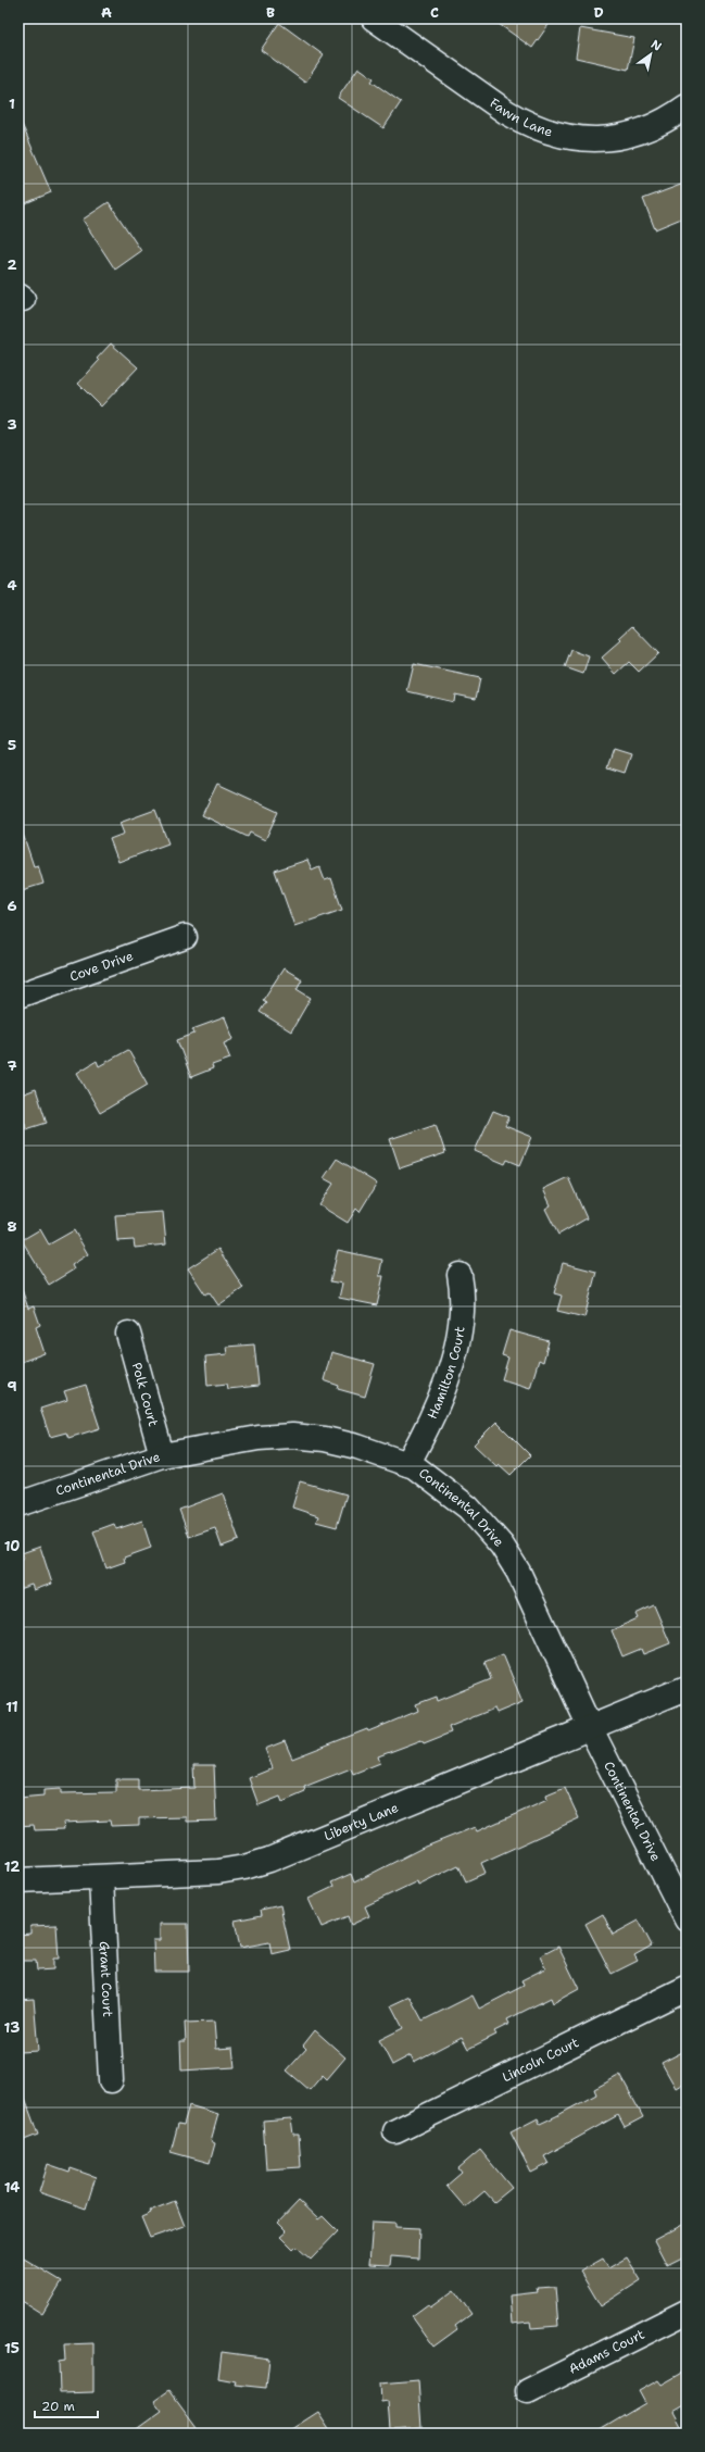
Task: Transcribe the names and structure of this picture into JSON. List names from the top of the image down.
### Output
{
  "streets": {
    "street": [
      "Fawn Lane",
      "Cove Drive",
      "Hamilton Court",
      "Polk Court",
      "Continental Drive",
      "Liberty Lane",
      "Grant Court",
      "Lincoln Court",
      "Adams Court"
    ]
  },
  "crossings": [
    ["Hamilton Court", "Continental Drive"],
    ["Polk Court", "Continental Drive"],
    ["Continental Drive", "Liberty Lane"],
    ["Liberty Lane", "Grant Court"]
  ],
  "scale_bar": "20 m",
  "north": "top right",
  "grid": {
    "columns": [
      "A",
      "B",
      "C",
      "D"
    ],
    "rows": [
      "1",
      "2",
      "3",
      "4",
      "5",
      "6",
      "7",
      "8",
      "9",
      "10",
      "11",
      "12",
      "13",
      "14",
      "15"
    ]
  }
}
